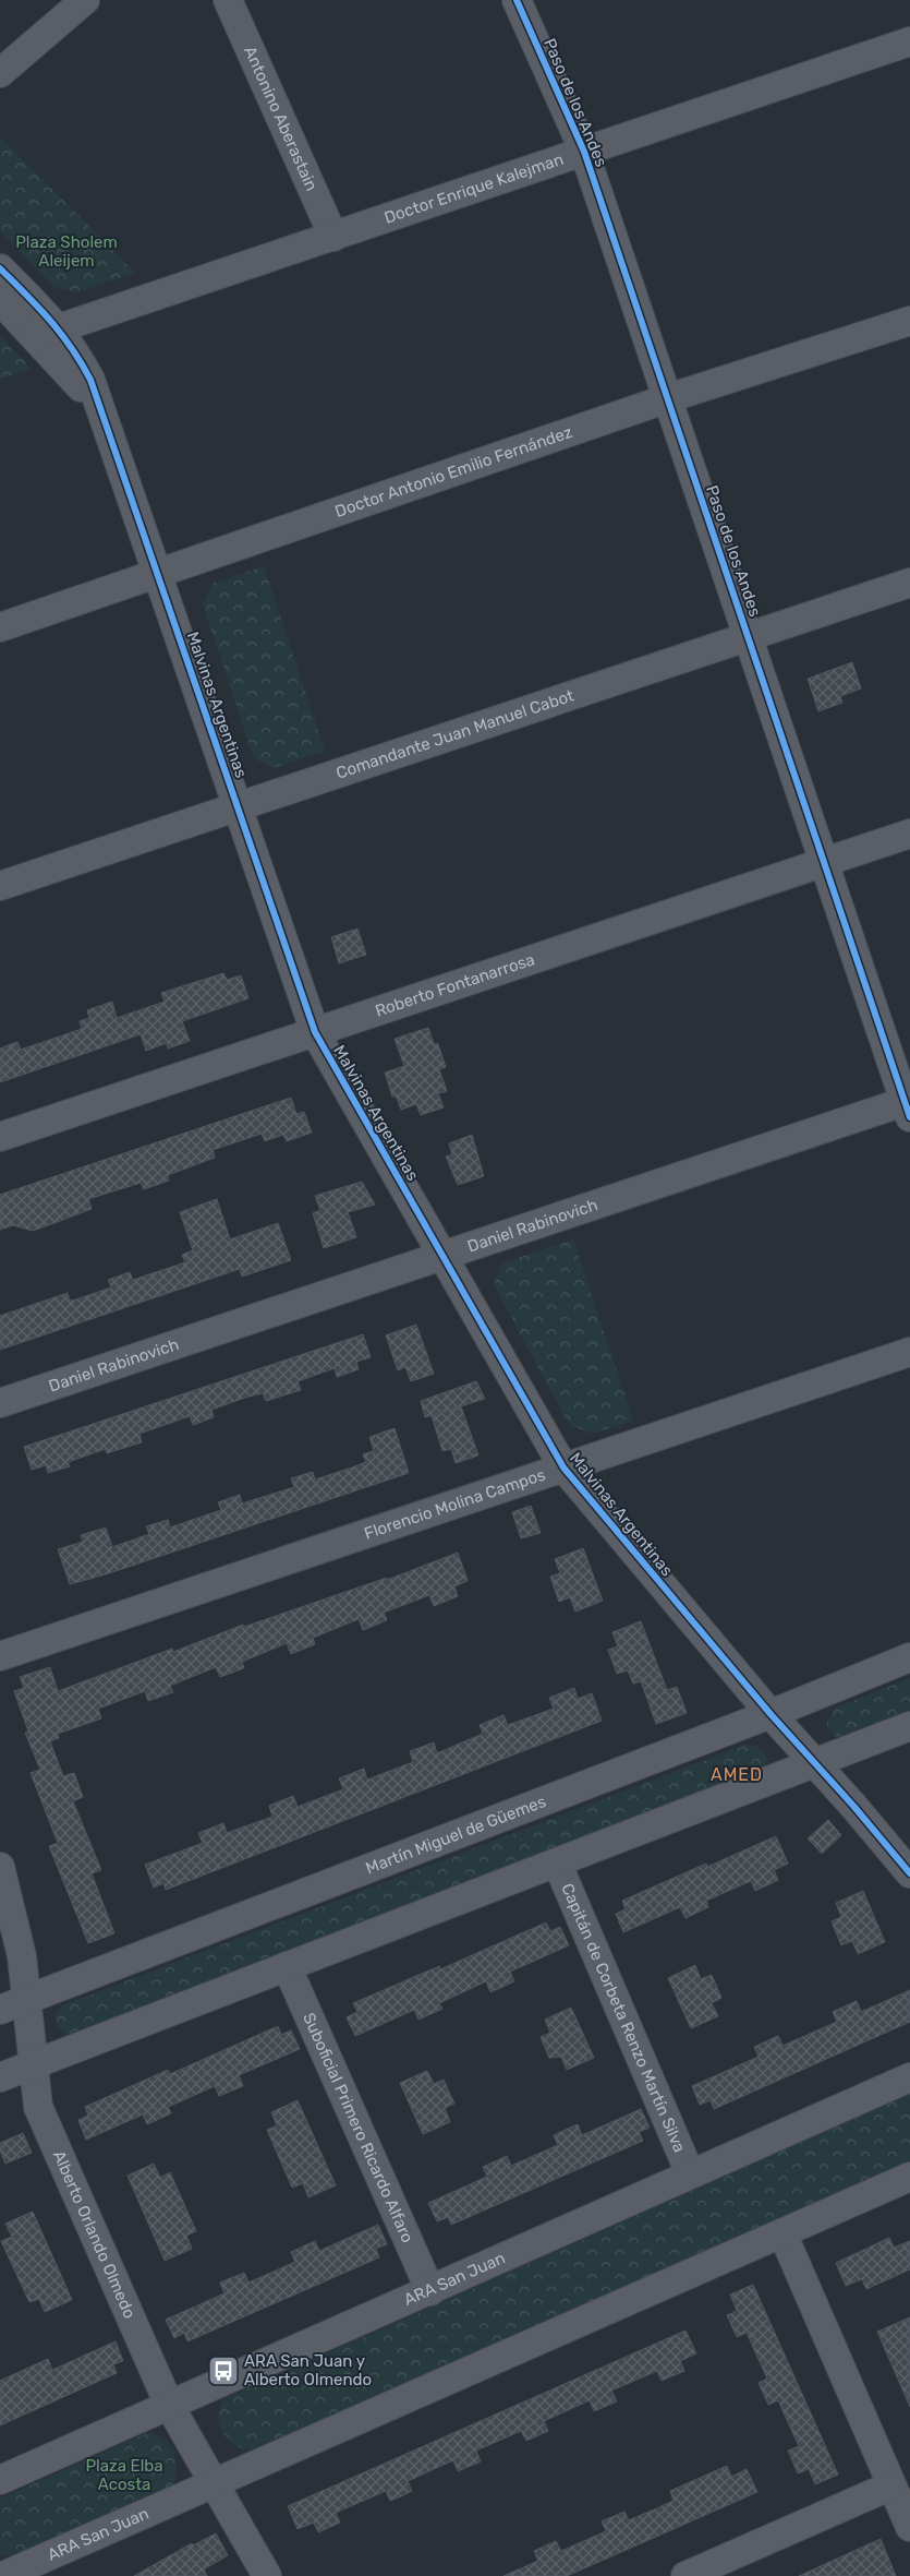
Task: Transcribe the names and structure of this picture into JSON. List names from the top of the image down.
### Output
{
  "streets": {
    "street": [
      "Paso de los Andes",
      "Antonino Aberastain",
      "Doctor Enrique Kalejman",
      "Doctor Antonio Emilio Fernández",
      "Malvinas Argentinas",
      "Comandante Juan Manuel Cabot",
      "Roberto Fontanarrosa",
      "Daniel Rabinovich",
      "Florencio Molina Campos",
      "Martín Miguel de Güemes",
      "Capitán de Corbeta Renzo Martín Silva",
      "Suboficial Primero Ricardo Alfaro",
      "Alberto Orlando Olmedo",
      "ARA San Juan"
    ]
  },
  "crossings": [
    ["Paso de los Andes", "Doctor Enrique Kalejman"],
    ["Paso de los Andes", "Doctor Antonio Emilio Fernández"],
    ["Paso de los Andes", "Comandante Juan Manuel Cabot"],
    ["Paso de los Andes", "Roberto Fontanarrosa"],
    ["Paso de los Andes", "Daniel Rabinovich"],
    ["Antonino Aberastain", "Doctor Enrique Kalejman"],
    ["Doctor Enrique Kalejman", "Malvinas Argentinas"],
    ["Doctor Antonio Emilio Fernández", "Malvinas Argentinas"],
    ["Malvinas Argentinas", "Comandante Juan Manuel Cabot"],
    ["Malvinas Argentinas", "Roberto Fontanarrosa"],
    ["Malvinas Argentinas", "Daniel Rabinovich"],
    ["Malvinas Argentinas", "Florencio Molina Campos"],
    ["Malvinas Argentinas", "Martín Miguel de Güemes"],
    ["Martín Miguel de Güemes", "Alberto Orlando Olmedo"],
    ["Capitán de Corbeta Renzo Martín Silva", "ARA San Juan"],
    ["Suboficial Primero Ricardo Alfaro", "ARA San Juan"],
    ["Alberto Orlando Olmedo", "ARA San Juan"]
  ],
  "districts": ["AMED"],
  "parks": ["Plaza Sholem Aleijem", "Plaza Elba Acosta"],
  "places": {
    "bus stop": ["ARA San Juan y Alberto Olmendo"]
  }
}
